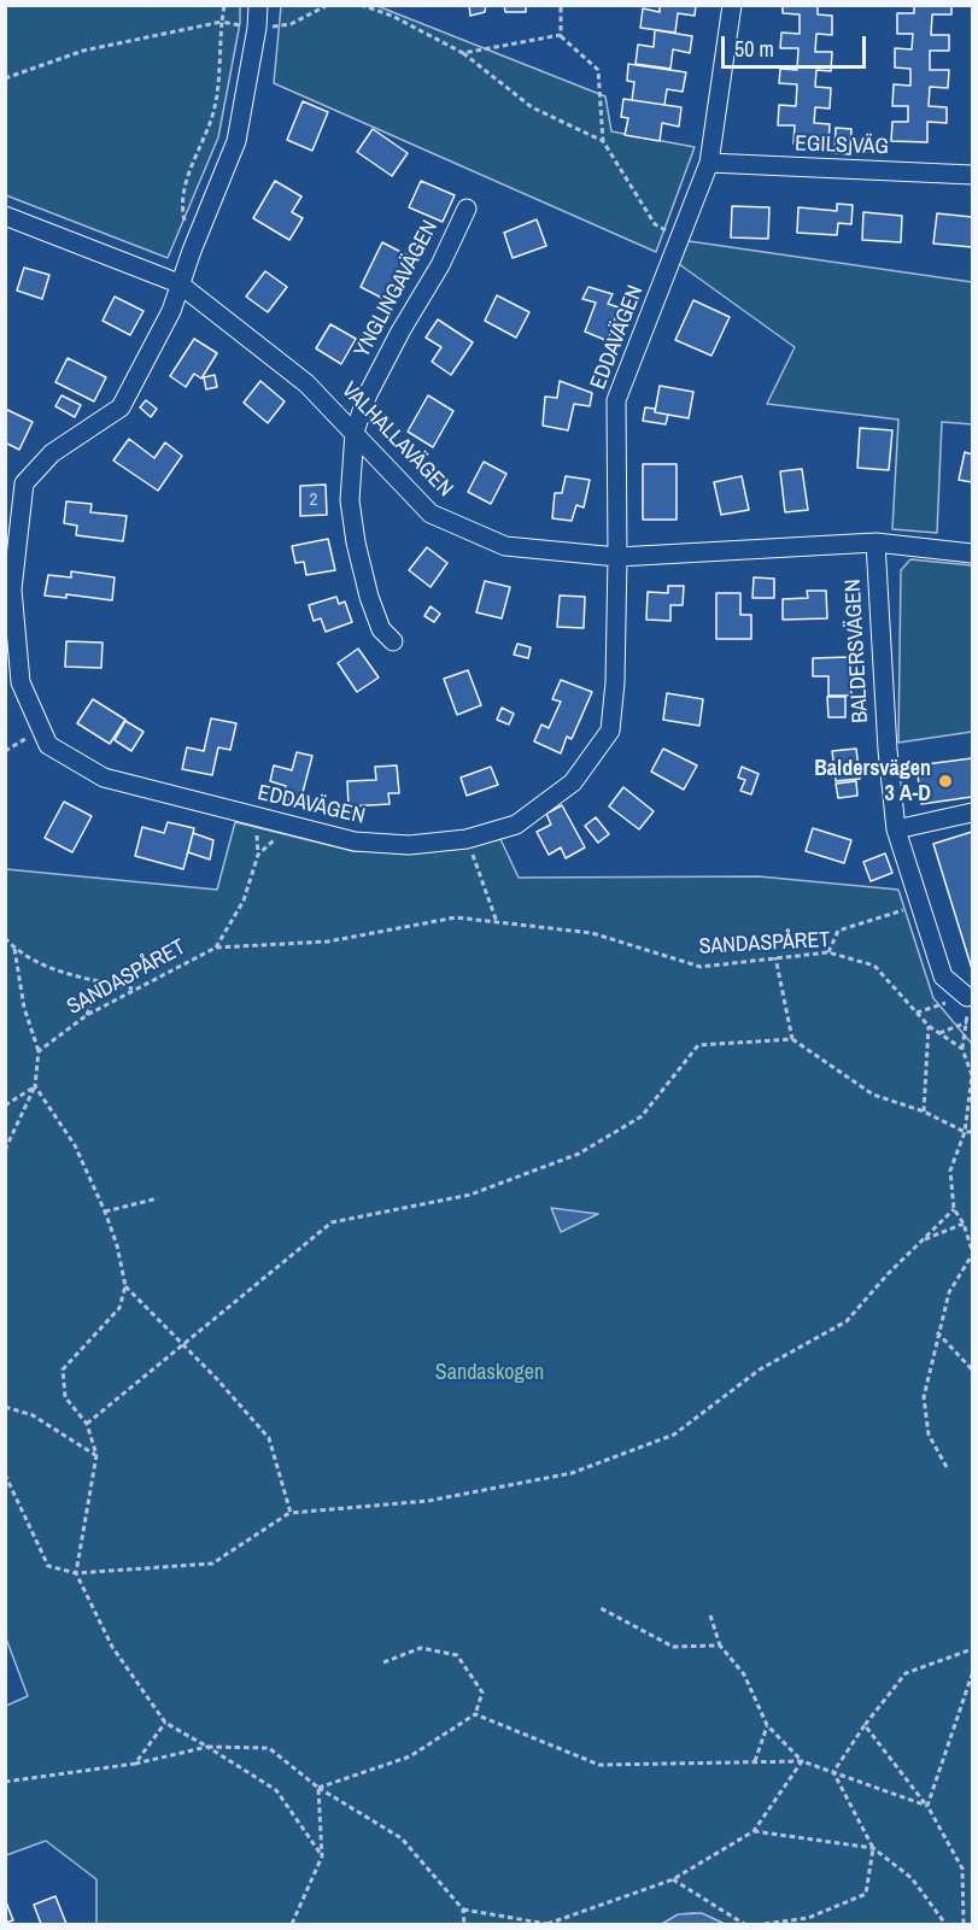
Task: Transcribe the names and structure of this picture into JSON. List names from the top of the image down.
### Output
{
  "streets": {
    "street": [
      "EGILS VÄG",
      "YNGLINGAVÄGEN",
      "EDDAVÄGEN",
      "VALHALLAVÄGEN",
      "BALDERSVÄGEN"
    ],
    "path": ["SANDASPÅRET"]
  },
  "crossings": [
    ["EGILS VÄG", "EDDAVÄGEN"],
    ["YNGLINGAVÄGEN", "VALHALLAVÄGEN"],
    ["EDDAVÄGEN", "VALHALLAVÄGEN"],
    ["VALHALLAVÄGEN", "BALDERSVÄGEN"]
  ],
  "parks": ["Sandaskogen"],
  "places": ["Baldersvägen 3 A-D"],
  "house_numbers": ["2"],
  "scale_bar": "50 m"
}
